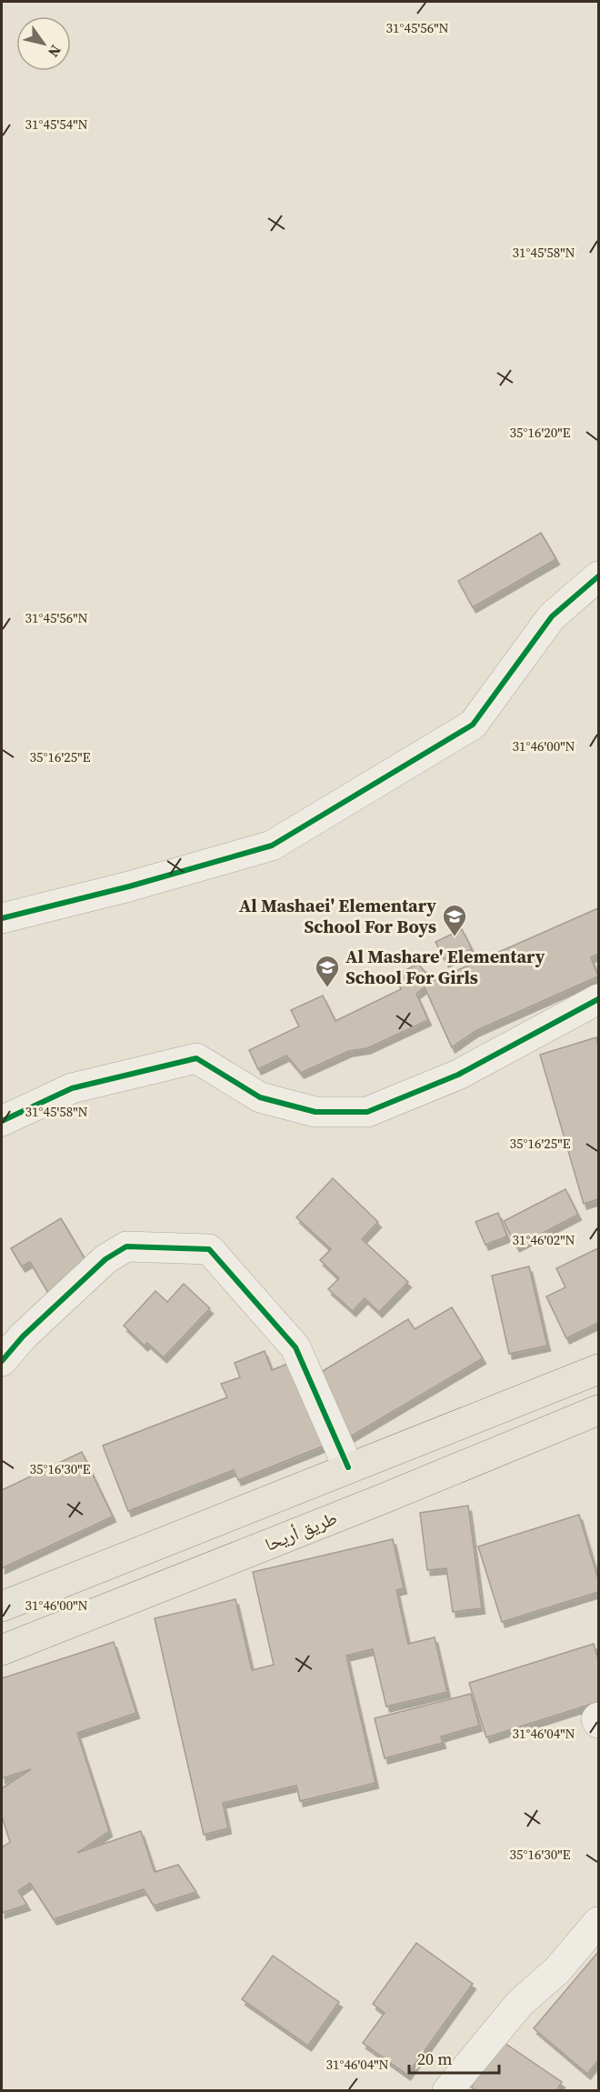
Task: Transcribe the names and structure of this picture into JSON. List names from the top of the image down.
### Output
{
  "streets": {
    "main road": ["طريق أريحا"]
  },
  "places": {
    "school or university": ["Al Mashaei' Elementary School For Boys", "Al Mashare' Elementary School For Girls"]
  },
  "scale_bar": "20 m",
  "north": "bottom right",
  "coordinates": [
    "31°45'56\"N",
    "31°45'54\"N",
    "31°45'58\"N",
    "35°16'20\"E",
    "31°46'00\"N",
    "35°16'25\"E",
    "31°46'02\"N",
    "35°16'30\"E",
    "31°46'04\"N"
  ]
}
